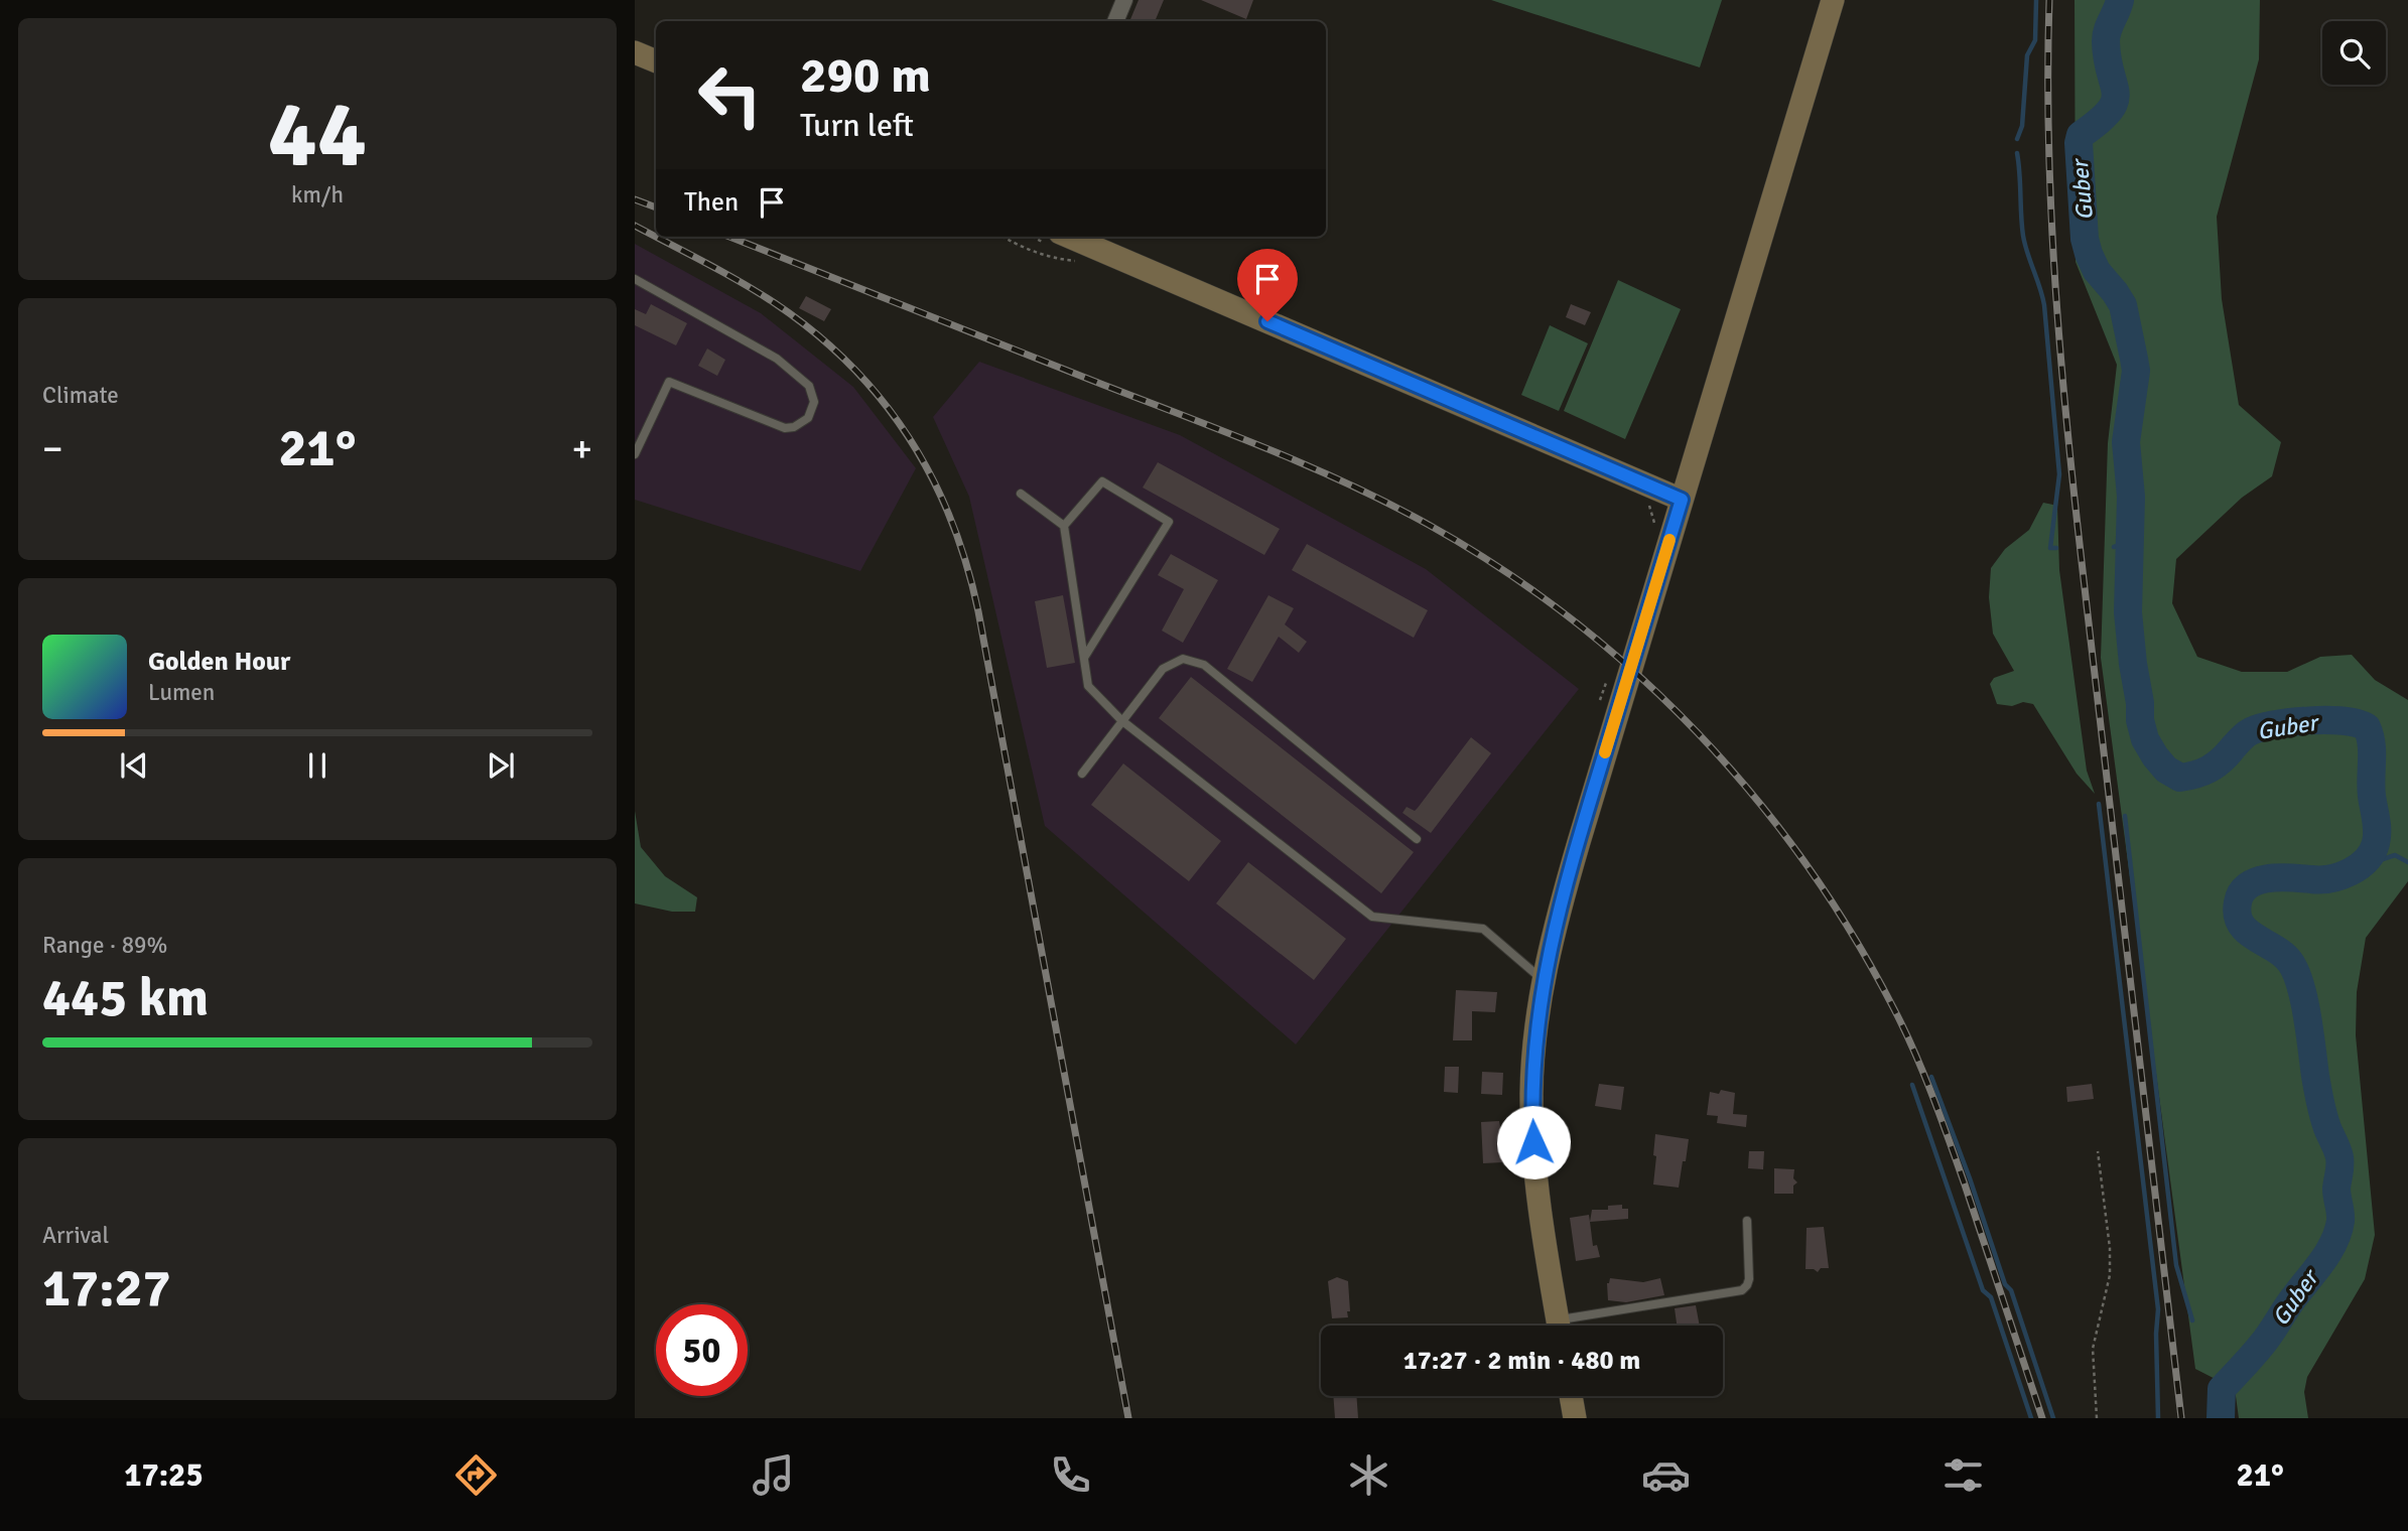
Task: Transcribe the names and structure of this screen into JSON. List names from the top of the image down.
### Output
{
  "water": ["Guber"],
  "page": {
    "tile": [
      ["44", "km/h"],
      "Climate",
      ["Range · 89%", "445 km"],
      ["Arrival", "17:27"]
    ],
    "turn": ["290 m", "Turn left"],
    "then": "Then",
    "heat": ["−", "21°", "+"],
    "song": ["Golden Hour", "Lumen"],
    "limit": "50",
    "trip": "17:27 · 2 min · 480 m",
    "tabs": ["17:25", "21°"]
  }
}
